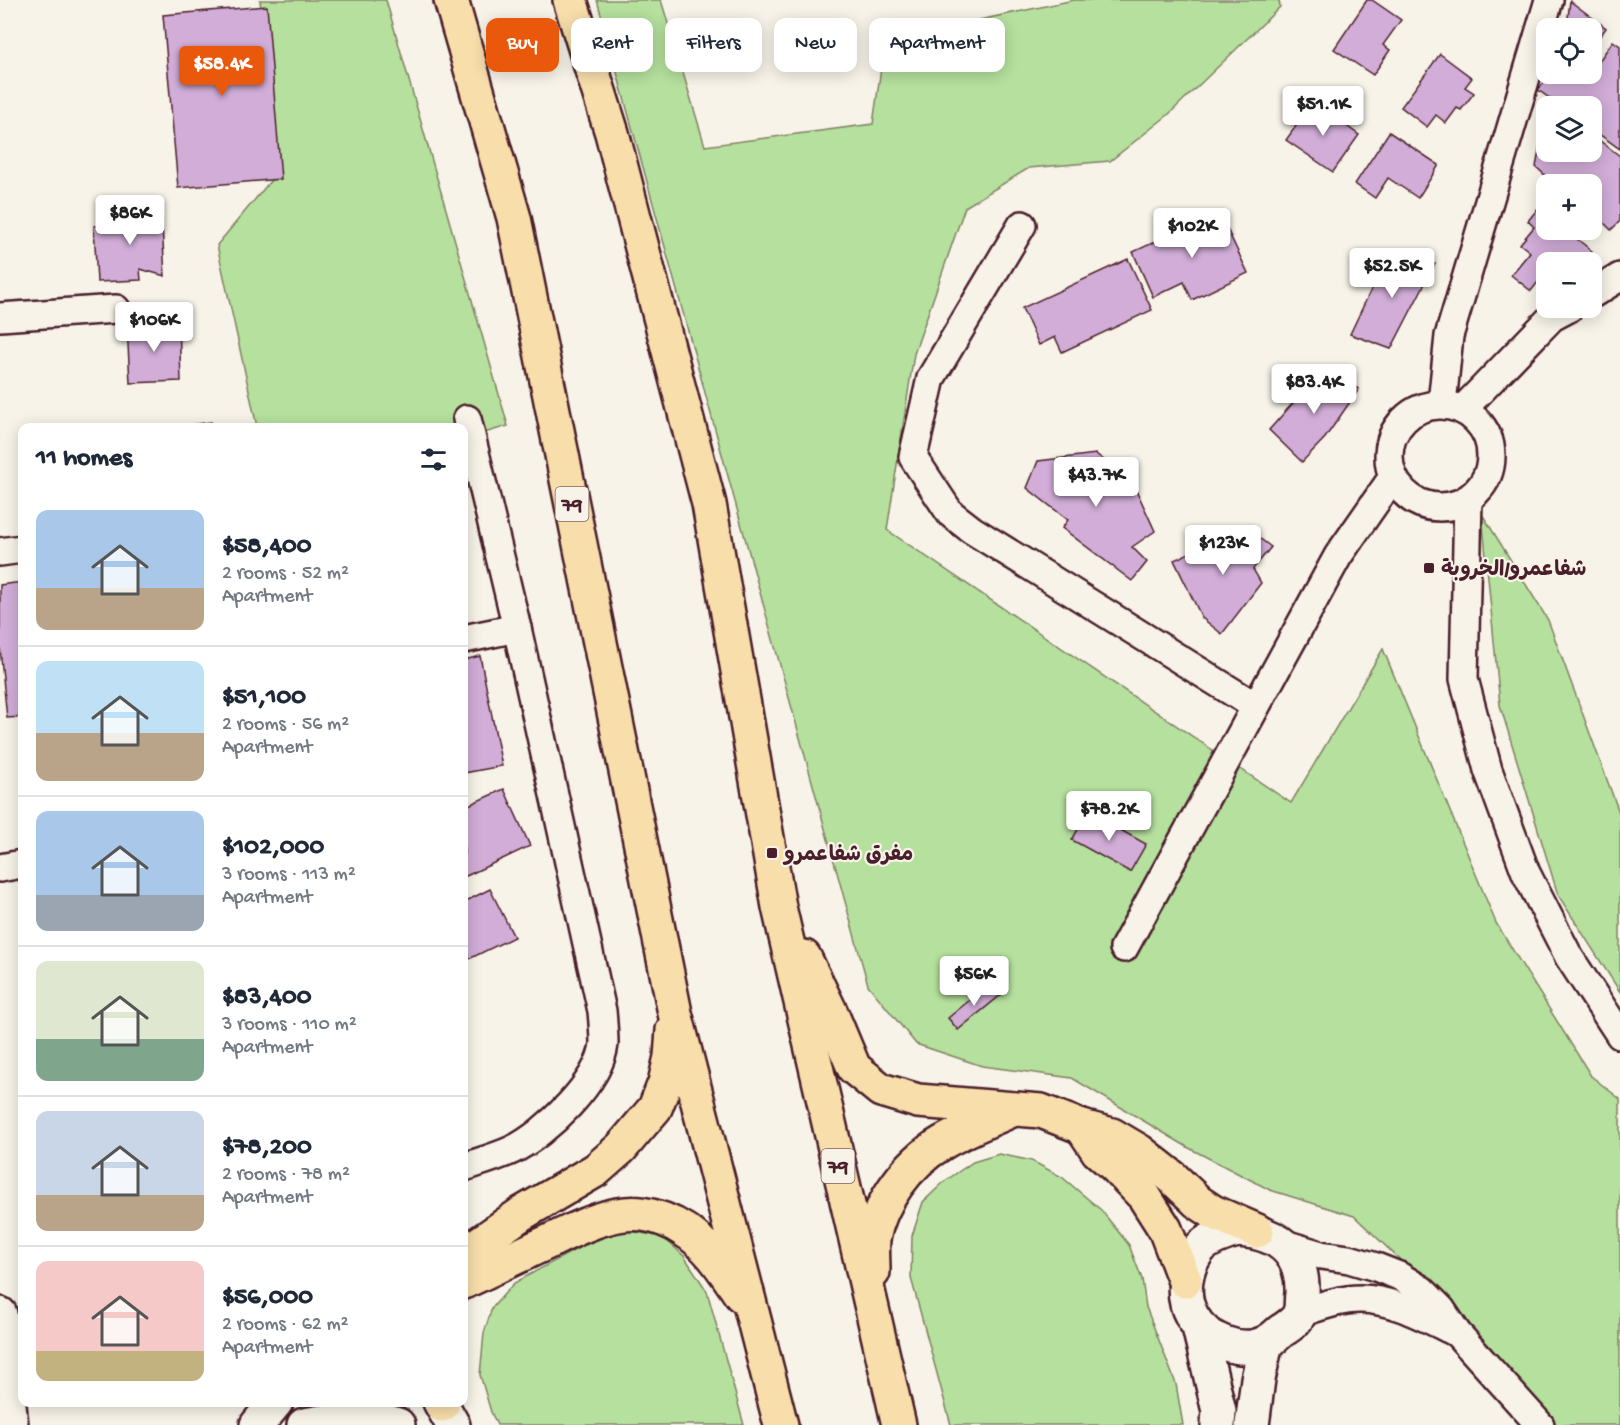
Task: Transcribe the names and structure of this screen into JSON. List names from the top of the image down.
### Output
{
  "streets": {
    "highway": ["79"]
  },
  "places": {
    "transit": ["شفاعمرو/الخروبة", "مفرق شفاعمرو"]
  },
  "page": {
    "map_buttons": ["+", "−"],
    "chip": [
      "Buy",
      "Rent",
      "Filters",
      "New",
      "Apartment"
    ],
    "price": [
      "$58.4K",
      "$51.1K",
      "$86K",
      "$102K",
      "$52.5K",
      "$106K",
      "$83.4K",
      "$43.7K",
      "$123K",
      "$78.2K",
      "$56K"
    ],
    "heading": "11 homes",
    "list": [
      {
        "name": "$58,400",
        "note": "2 rooms · 52 m² · Apartment"
      },
      {
        "name": "$51,100",
        "note": "2 rooms · 56 m² · Apartment"
      },
      {
        "name": "$102,000",
        "note": "3 rooms · 113 m² · Apartment"
      },
      {
        "name": "$83,400",
        "note": "3 rooms · 110 m² · Apartment"
      },
      {
        "name": "$78,200",
        "note": "2 rooms · 78 m² · Apartment"
      },
      {
        "name": "$56,000",
        "note": "2 rooms · 62 m² · Apartment"
      }
    ]
  }
}
